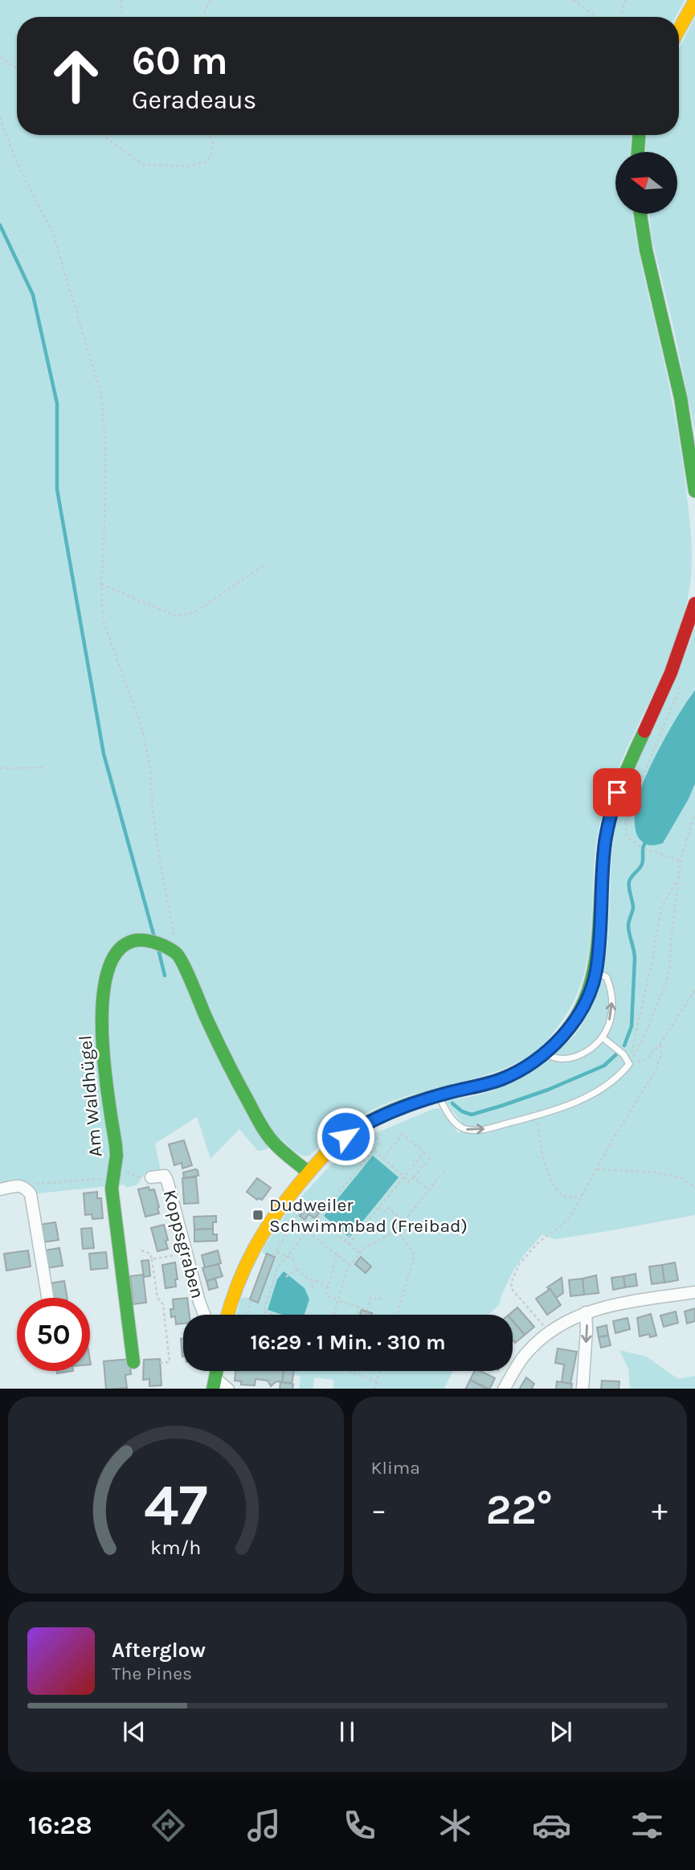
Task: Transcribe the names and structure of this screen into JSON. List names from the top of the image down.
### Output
{
  "streets": {
    "main road": ["Am Waldhügel"],
    "street": ["Koppsgraben"]
  },
  "places": {
    "transit": ["Dudweiler Schwimmbad (Freibad)"]
  },
  "north": "left",
  "page": {
    "turn": ["60 m", "Geradeaus"],
    "limit": "50",
    "trip": "16:29 · 1 Min. · 310 m",
    "tile": "Klima",
    "heat": ["−", "22°", "+"],
    "song": ["Afterglow", "The Pines"],
    "tabs": "16:28",
    "gauge": ["47", "km/h"]
  }
}
